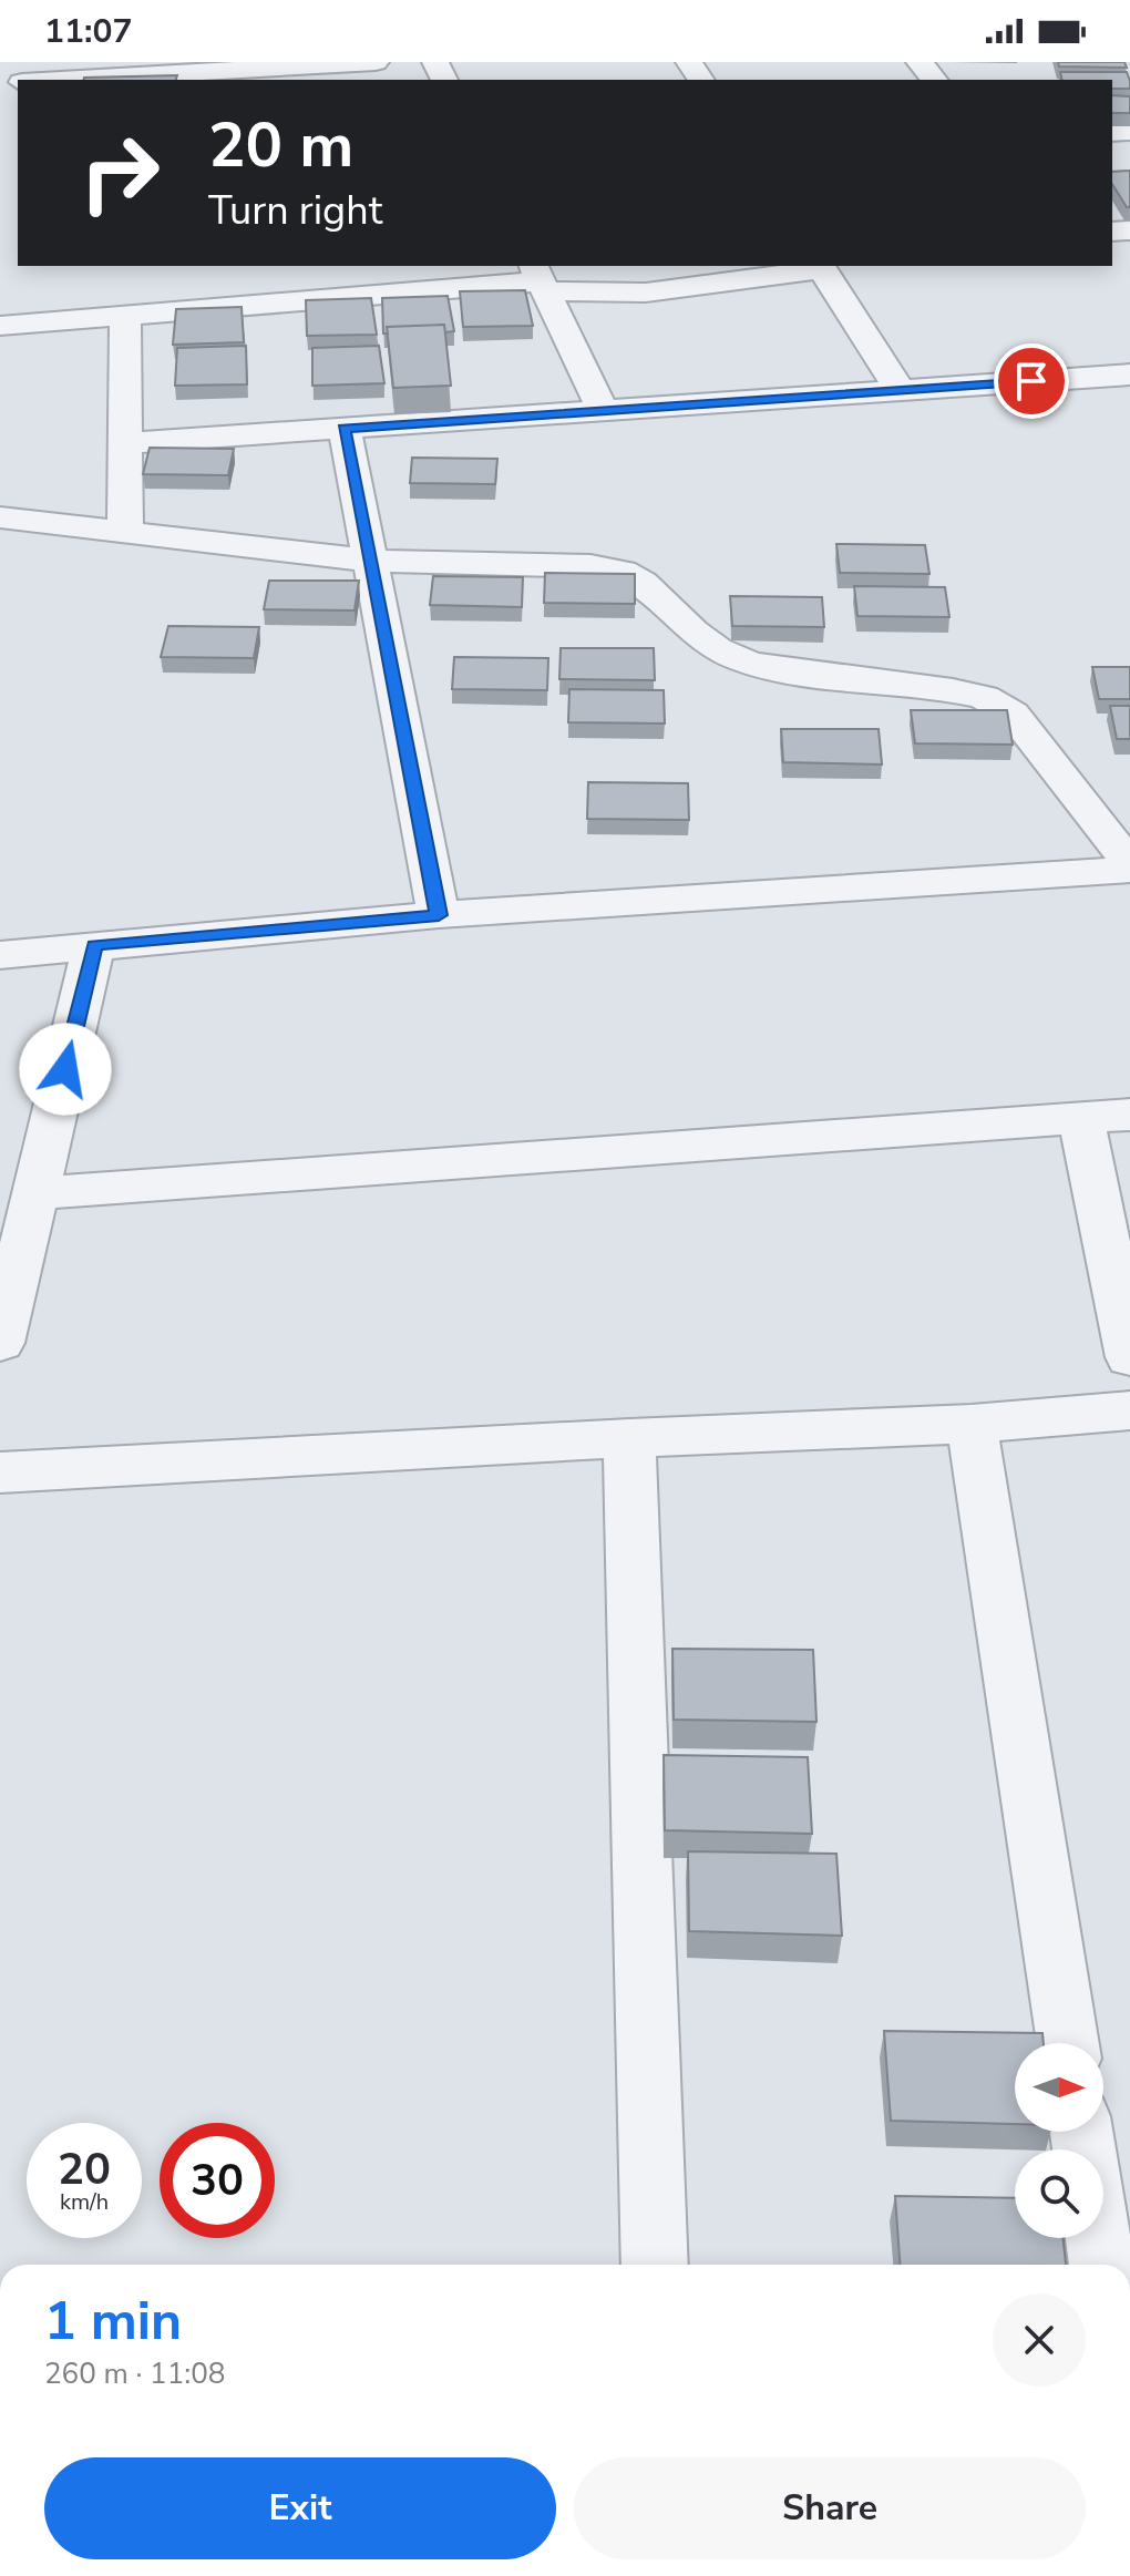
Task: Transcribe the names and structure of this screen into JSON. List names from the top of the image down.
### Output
{
  "north": "right",
  "page": {
    "status": "11:07",
    "turn": ["20 m", "Turn right"],
    "speed": "20 km/h",
    "limit": "30",
    "heading": ["1 min", "260 m · 11:08"],
    "buttons": ["Exit", "Share"]
  }
}
